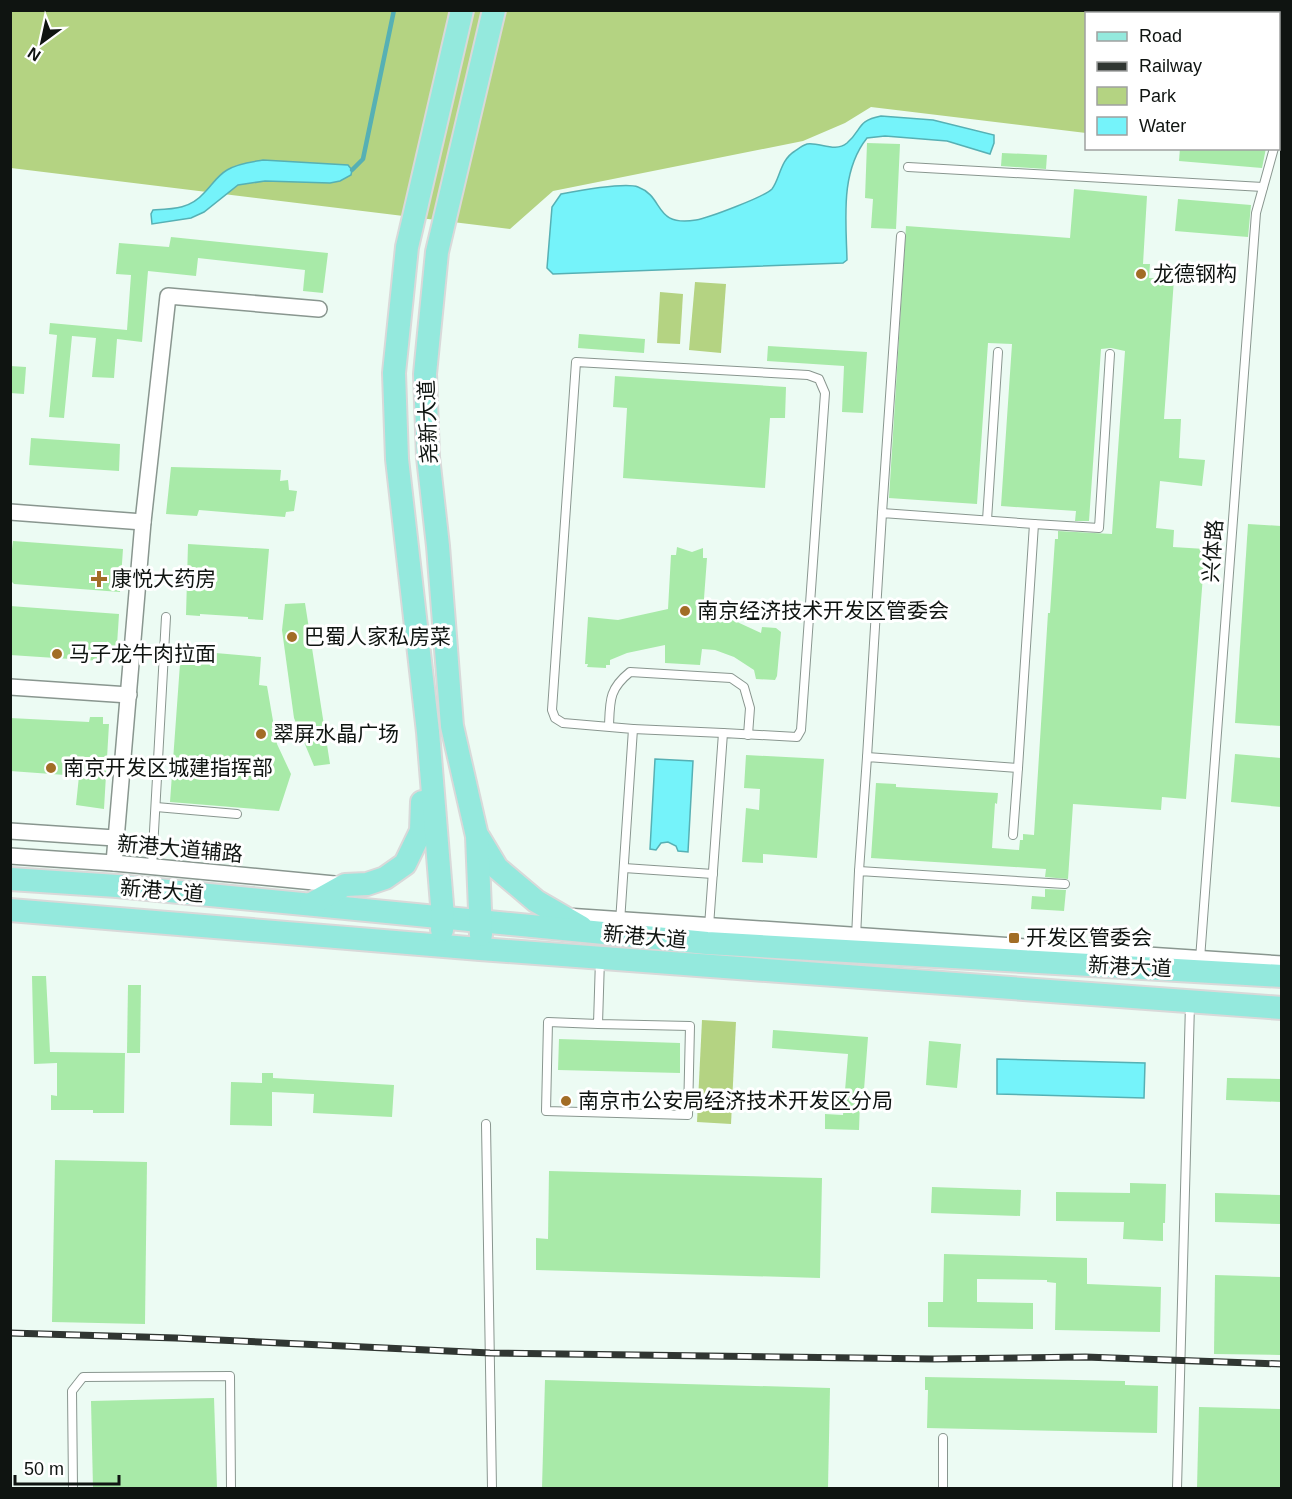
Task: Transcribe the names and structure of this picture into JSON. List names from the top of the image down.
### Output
{
  "streets": {
    "main road": ["尧新大道", "新港大道"],
    "street": ["新港大道辅路"],
    "lane": ["兴体路"]
  },
  "crossings": [
    ["尧新大道", "新港大道辅路"],
    ["尧新大道", "新港大道"]
  ],
  "places": {
    "other": [
      "龙德钢构",
      "南京经济技术开发区管委会",
      "巴蜀人家私房菜",
      "马子龙牛肉拉面",
      "翠屏水晶广场",
      "南京开发区城建指挥部",
      "南京市公安局经济技术开发区分局"
    ],
    "health": ["康悦大药房"],
    "transit": ["开发区管委会"]
  },
  "legend": [
    "Road",
    "Railway",
    "Park",
    "Water"
  ],
  "scale_bar": "50 m",
  "north": "bottom left"
}
